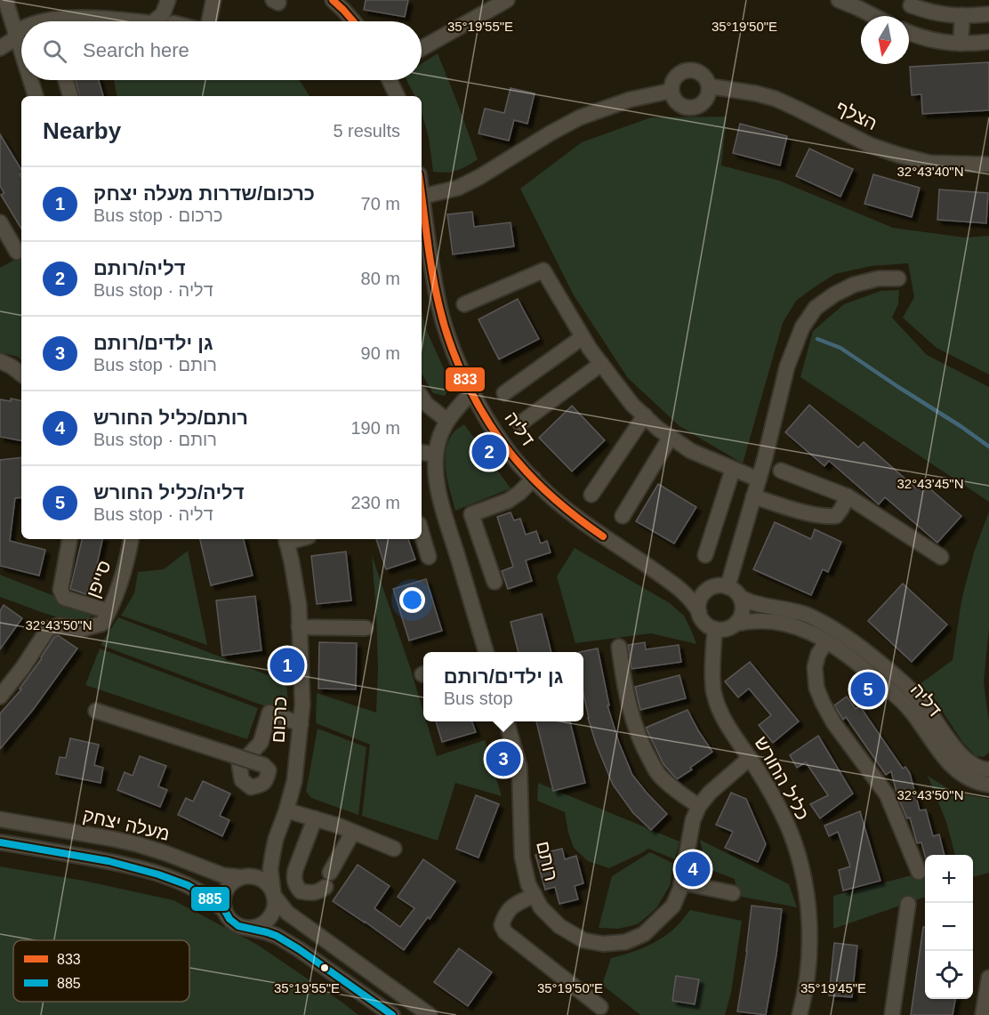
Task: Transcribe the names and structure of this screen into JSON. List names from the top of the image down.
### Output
{
  "streets": {
    "street": [
      "הצלף",
      "דליה",
      "סייפן",
      "כרכום",
      "כליל החורש",
      "מעלה יצחק",
      "רותם"
    ]
  },
  "crossings": [
    ["דליה", "כליל החורש"],
    ["כרכום", "מעלה יצחק"],
    ["כליל החורש", "רותם"]
  ],
  "lines": ["transit line 833", "transit line 885"],
  "legend": ["833", "885"],
  "north": "bottom",
  "page": {
    "search": "Search here",
    "heading": ["Nearby", "5 results"],
    "list": [
      {
        "mark": "1",
        "name": "כרכום/שדרות מעלה יצחק",
        "note": "Bus stop · כרכום",
        "value": "70 m"
      },
      {
        "mark": "2",
        "name": "דליה/רותם",
        "note": "Bus stop · דליה",
        "value": "80 m"
      },
      {
        "mark": "3",
        "name": "גן ילדים/רותם",
        "note": "Bus stop · רותם",
        "value": "90 m"
      },
      {
        "mark": "4",
        "name": "רותם/כליל החורש",
        "note": "Bus stop · רותם",
        "value": "190 m"
      },
      {
        "mark": "5",
        "name": "דליה/כליל החורש",
        "note": "Bus stop · דליה",
        "value": "230 m"
      }
    ],
    "pins": [
      "2",
      "1",
      "5",
      "3",
      "4"
    ],
    "popup": ["גן ילדים/רותם", "Bus stop"],
    "map_buttons": ["+", "−"]
  },
  "coordinates": [
    "35°19'55\"E",
    "35°19'50\"E",
    "32°43'40\"N",
    "32°43'45\"N",
    "32°43'50\"N",
    "35°19'45\"E"
  ]
}
